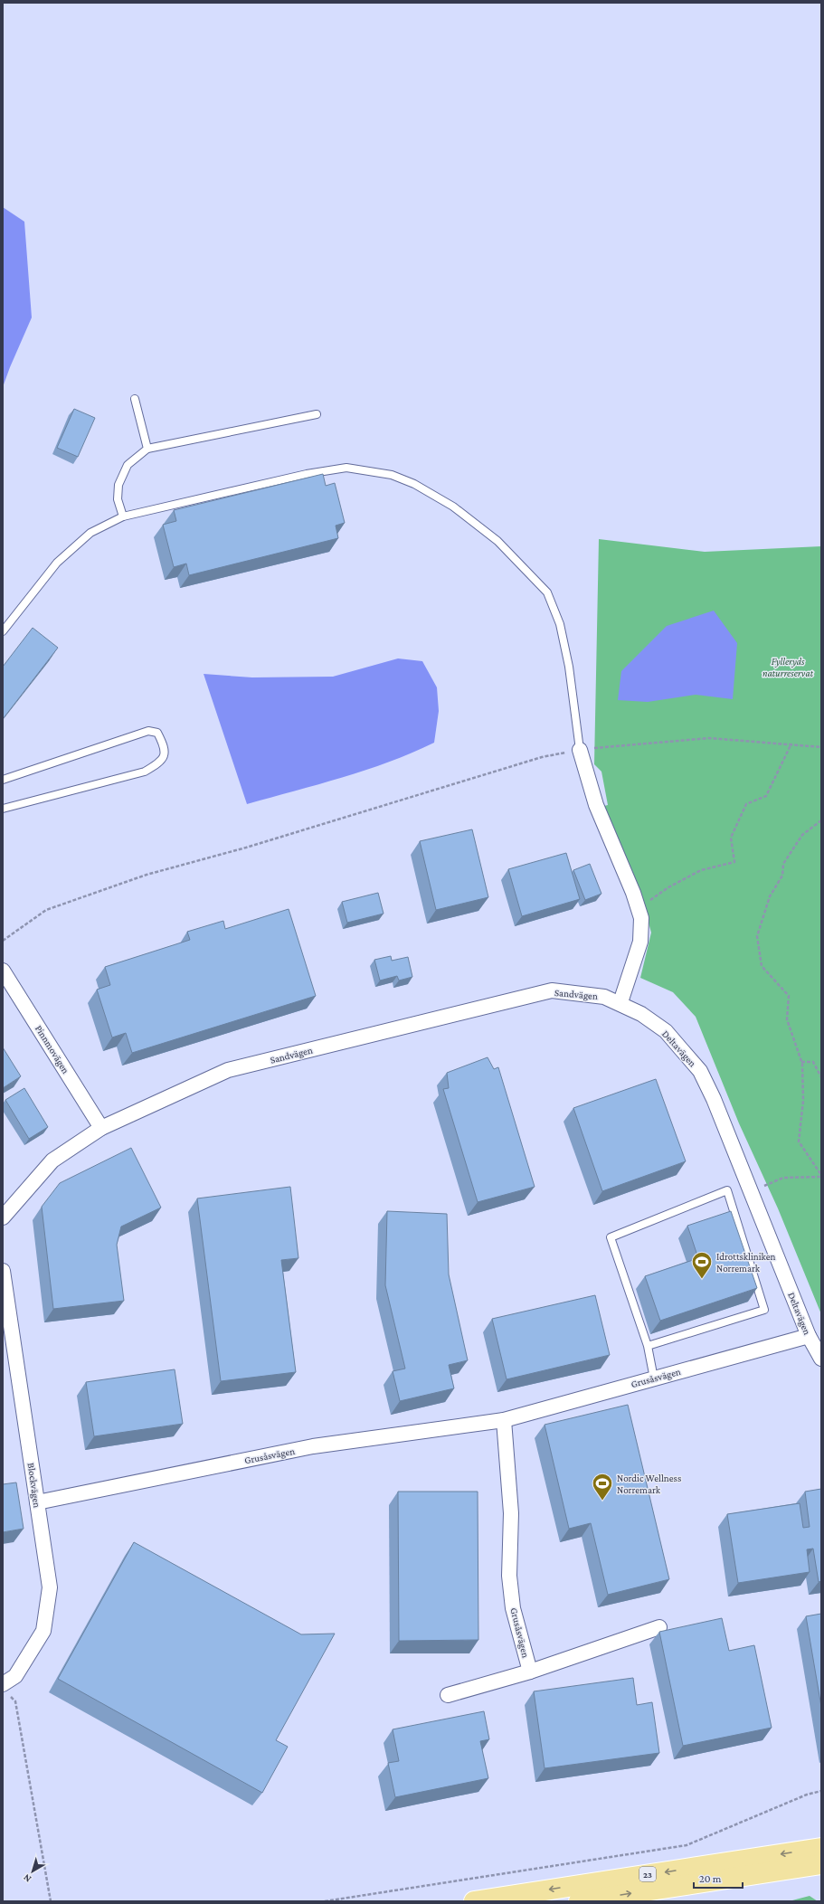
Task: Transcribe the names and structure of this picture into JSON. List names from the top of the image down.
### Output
{
  "streets": {
    "main road": ["23"],
    "street": [
      "Sandvägen",
      "Deltavägen",
      "Pinnmovägen",
      "Grusåsvägen",
      "Blockvägen"
    ]
  },
  "crossings": [
    ["Sandvägen", "Deltavägen"],
    ["Sandvägen", "Pinnmovägen"],
    ["Deltavägen", "Grusåsvägen"],
    ["Grusåsvägen", "Blockvägen"]
  ],
  "parks": ["Fylleryds naturreservat"],
  "places": {
    "sports": ["Idrottskliniken Norremark", "Nordic Wellness Norremark"]
  },
  "scale_bar": "20 m",
  "north": "bottom left"
}
